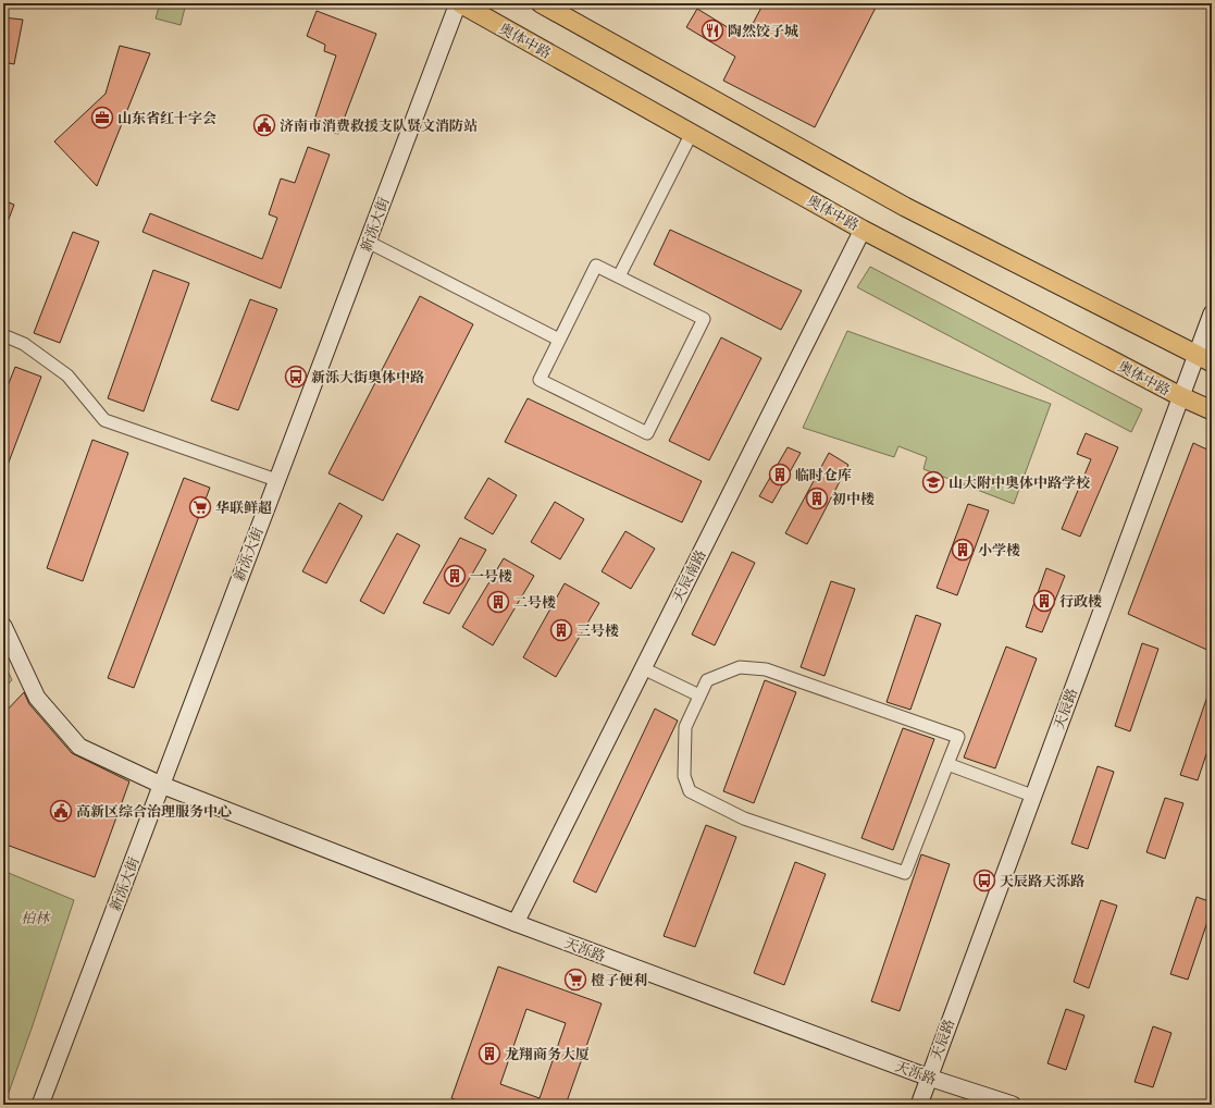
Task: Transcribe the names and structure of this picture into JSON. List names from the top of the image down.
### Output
{
  "streets": {
    "main road": ["奥体中路"],
    "street": [
      "新泺大街",
      "天辰南路",
      "天辰路",
      "天泺路"
    ]
  },
  "crossings": [
    ["奥体中路", "新泺大街"],
    ["奥体中路", "天辰南路"],
    ["奥体中路", "天辰路"],
    ["新泺大街", "天泺路"],
    ["天辰南路", "天泺路"],
    ["天辰路", "天泺路"]
  ],
  "parks": ["柏林"],
  "places": {
    "restaurant": ["陶然饺子城"],
    "office": ["山东省红十字会"],
    "public building": ["济南市消费救援支队贤文消防站", "高新区综合治理服务中心"],
    "bus stop": ["新泺大街奥体中路", "天辰路天泺路"],
    "building": [
      "临时仓库",
      "初中楼",
      "小学楼",
      "一号楼",
      "行政楼",
      "二号楼",
      "三号楼",
      "龙翔商务大厦"
    ],
    "school or university": ["山大附中奥体中路学校"],
    "supermarket": ["华联鲜超", "橙子便利"]
  }
}
